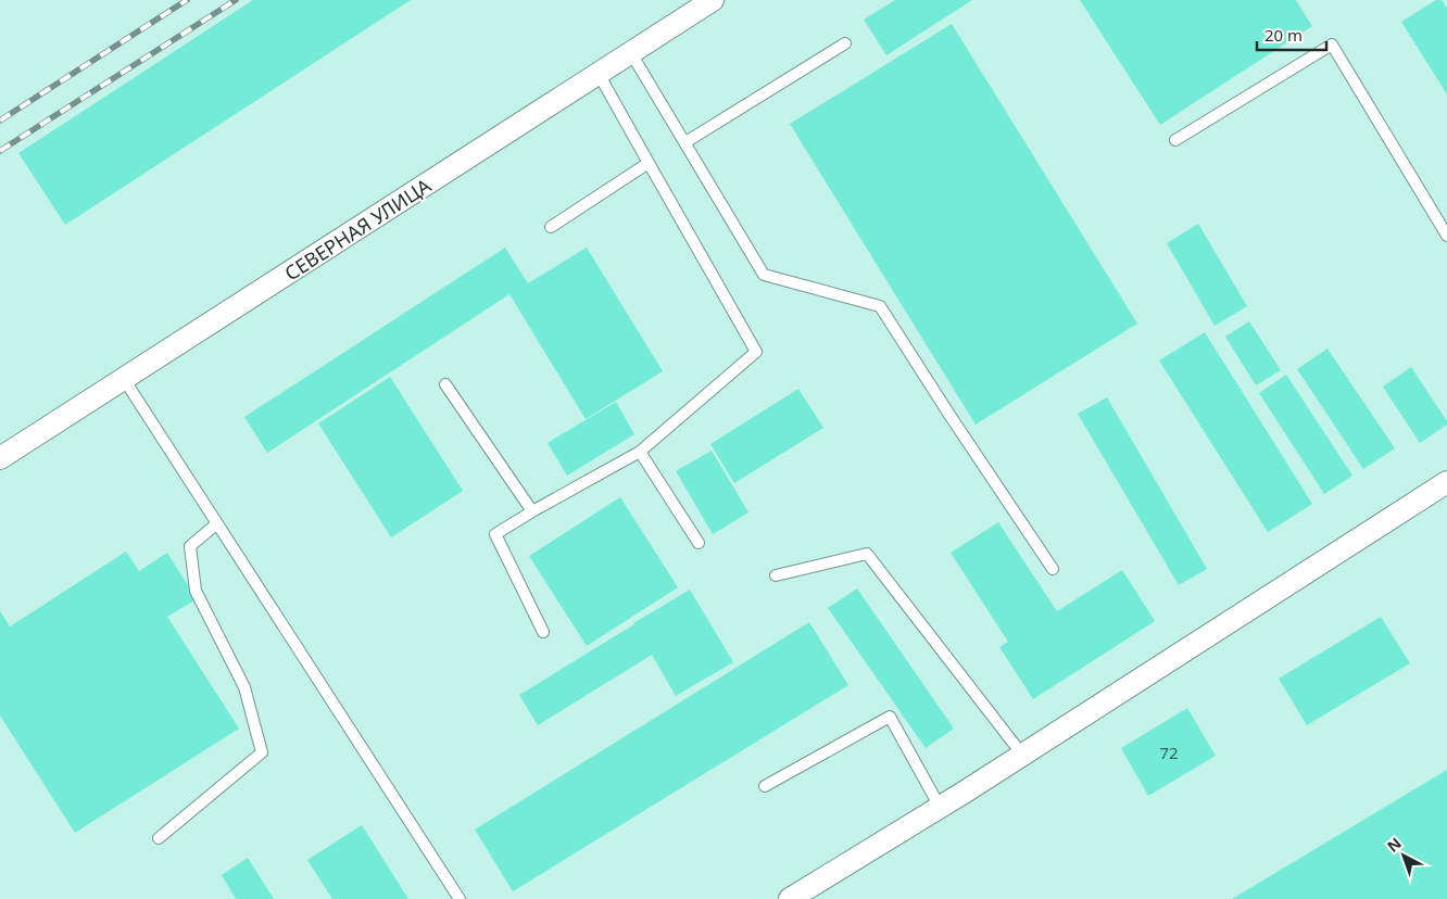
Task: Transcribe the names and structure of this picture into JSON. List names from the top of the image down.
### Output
{
  "streets": {
    "street": ["СЕВЕРНАЯ УЛИЦА"]
  },
  "house_numbers": ["72"],
  "scale_bar": "20 m",
  "north": "top left"
}
